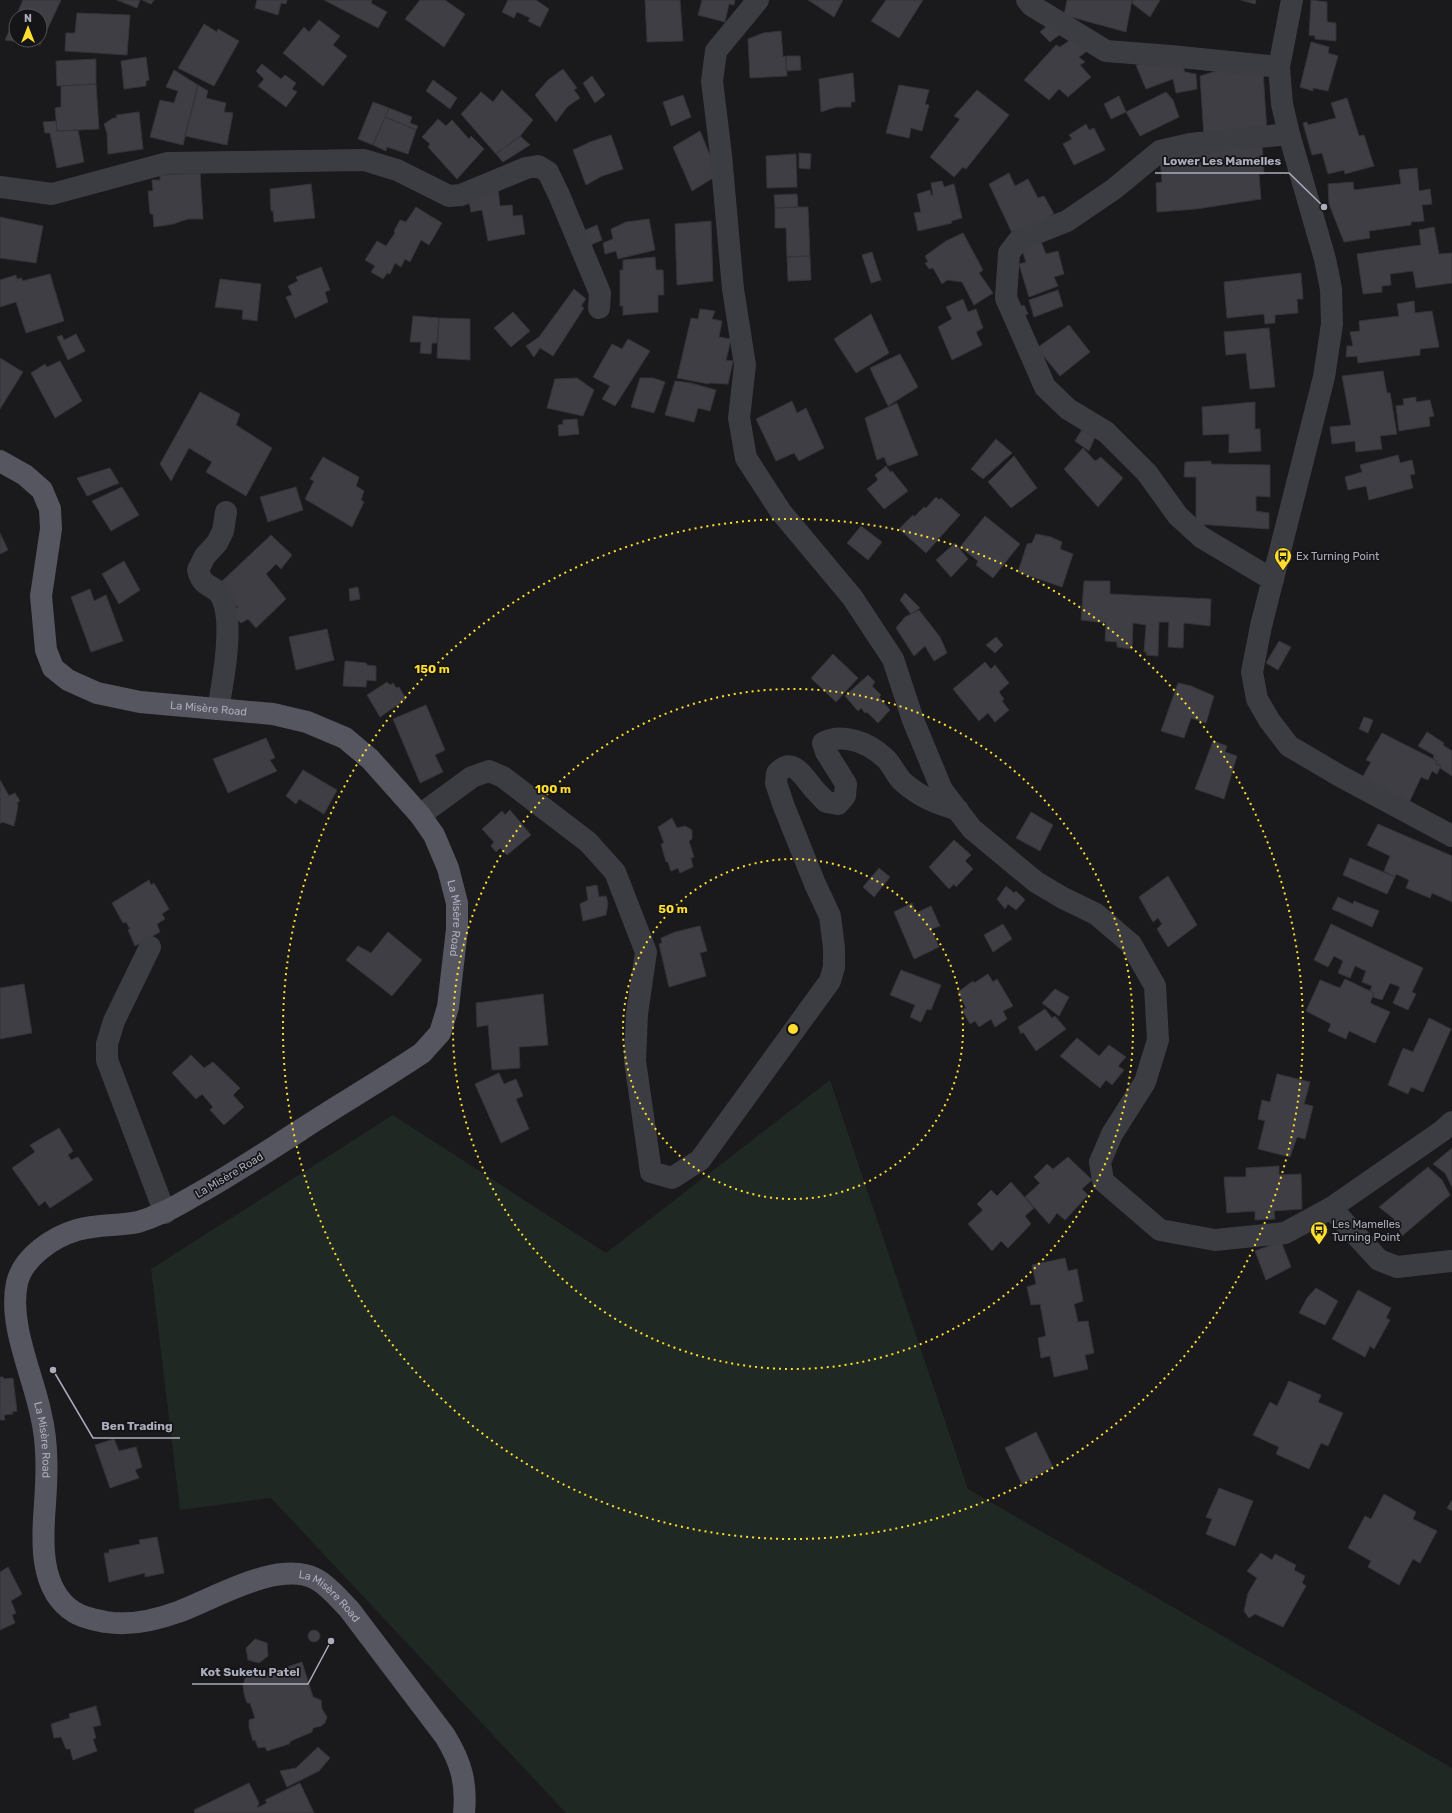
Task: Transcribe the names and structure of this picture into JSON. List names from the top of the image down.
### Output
{
  "streets": {
    "main road": ["La Misère Road"]
  },
  "places": {
    "other": ["Lower Les Mamelles", "Ben Trading", "Kot Suketu Patel"],
    "bus stop": ["Ex Turning Point", "Les Mamelles Turning Point"]
  },
  "north": "top",
  "rings": ["150 m", "100 m", "50 m"]
}
